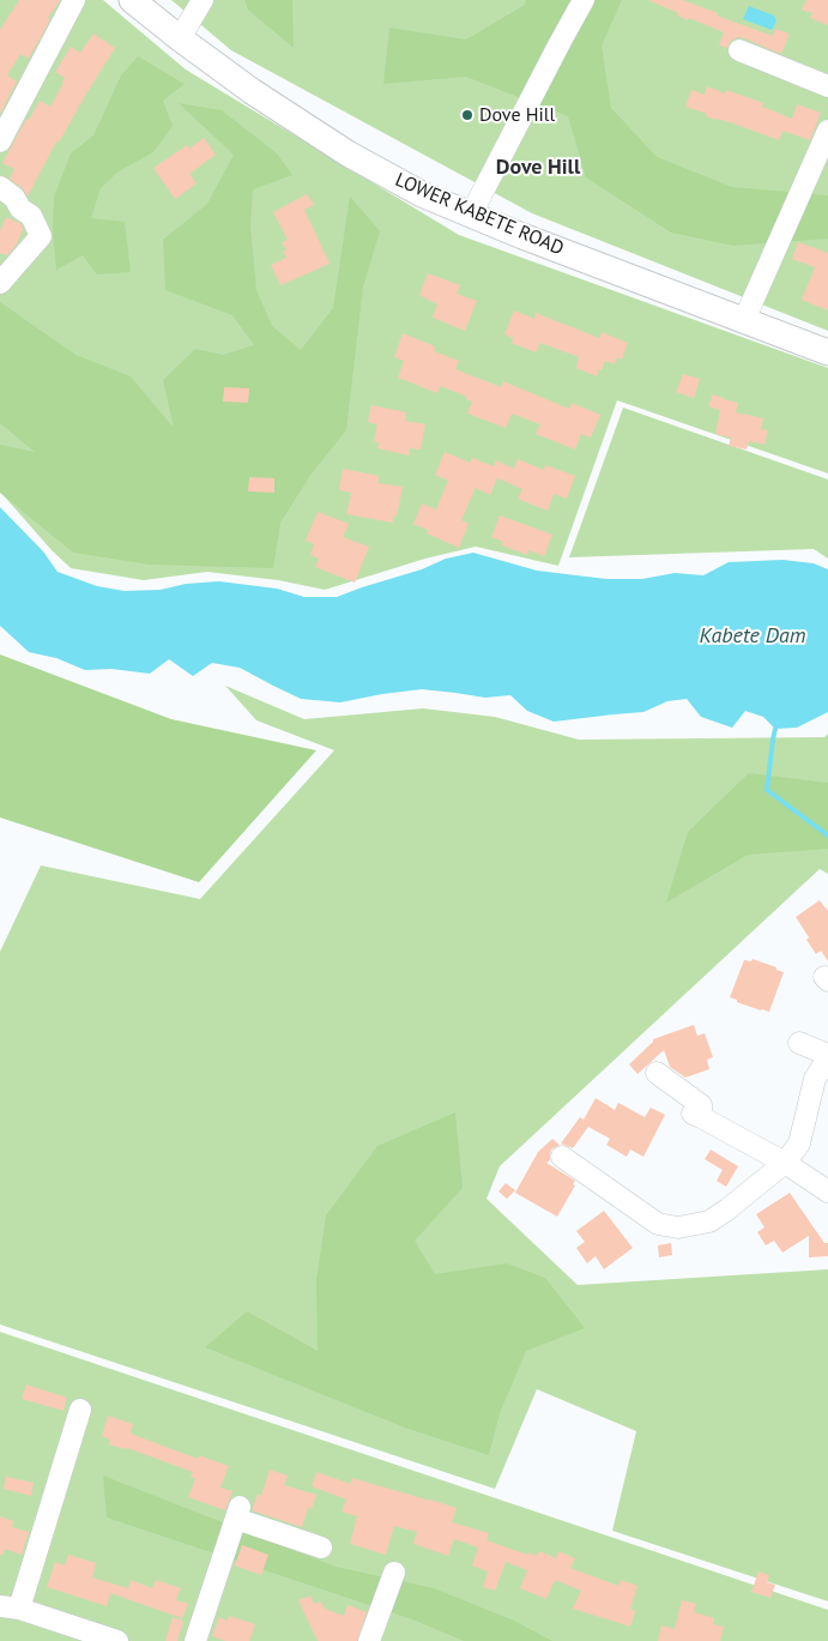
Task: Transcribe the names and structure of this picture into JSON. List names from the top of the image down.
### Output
{
  "streets": {
    "main road": ["LOWER KABETE ROAD"]
  },
  "districts": ["Dove Hill"],
  "water": ["Kabete Dam"],
  "places": ["Dove Hill"]
}
